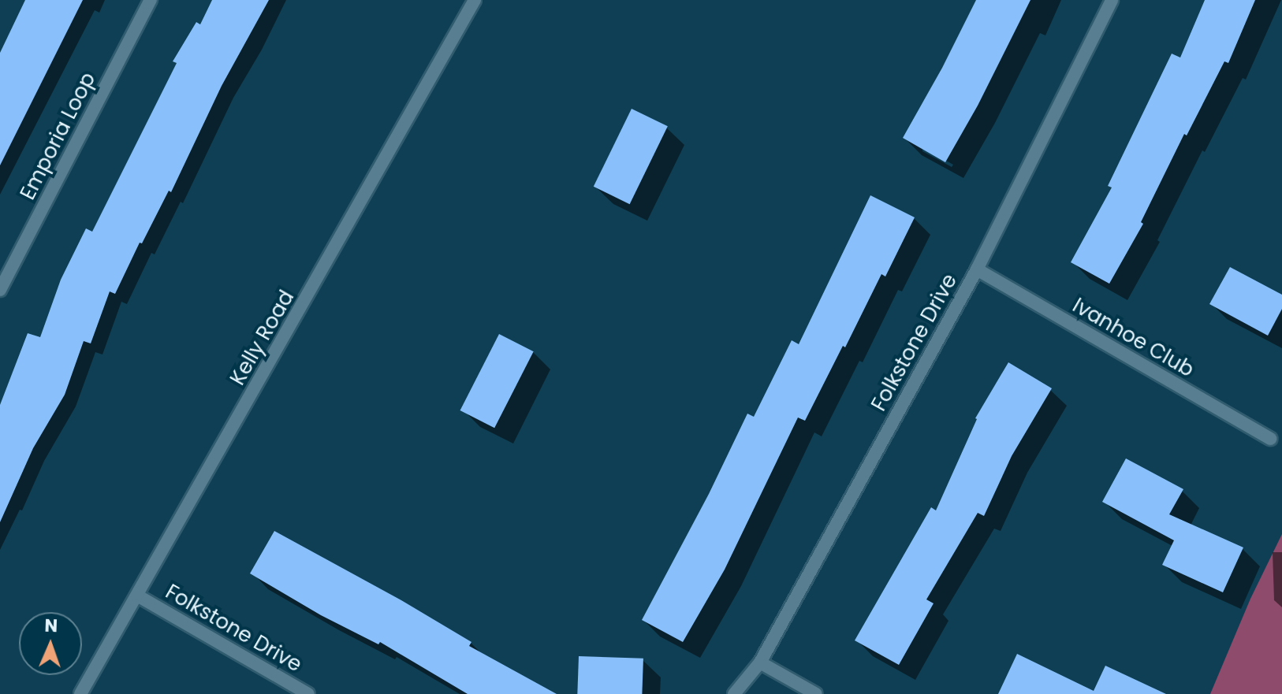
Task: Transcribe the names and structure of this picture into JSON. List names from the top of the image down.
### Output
{
  "streets": {
    "street": [
      "Emporia Loop",
      "Kelly Road",
      "Ivanhoe Club",
      "Folkstone Drive"
    ]
  },
  "crossings": [
    ["Kelly Road", "Folkstone Drive"],
    ["Ivanhoe Club", "Folkstone Drive"]
  ],
  "north": "top"
}
